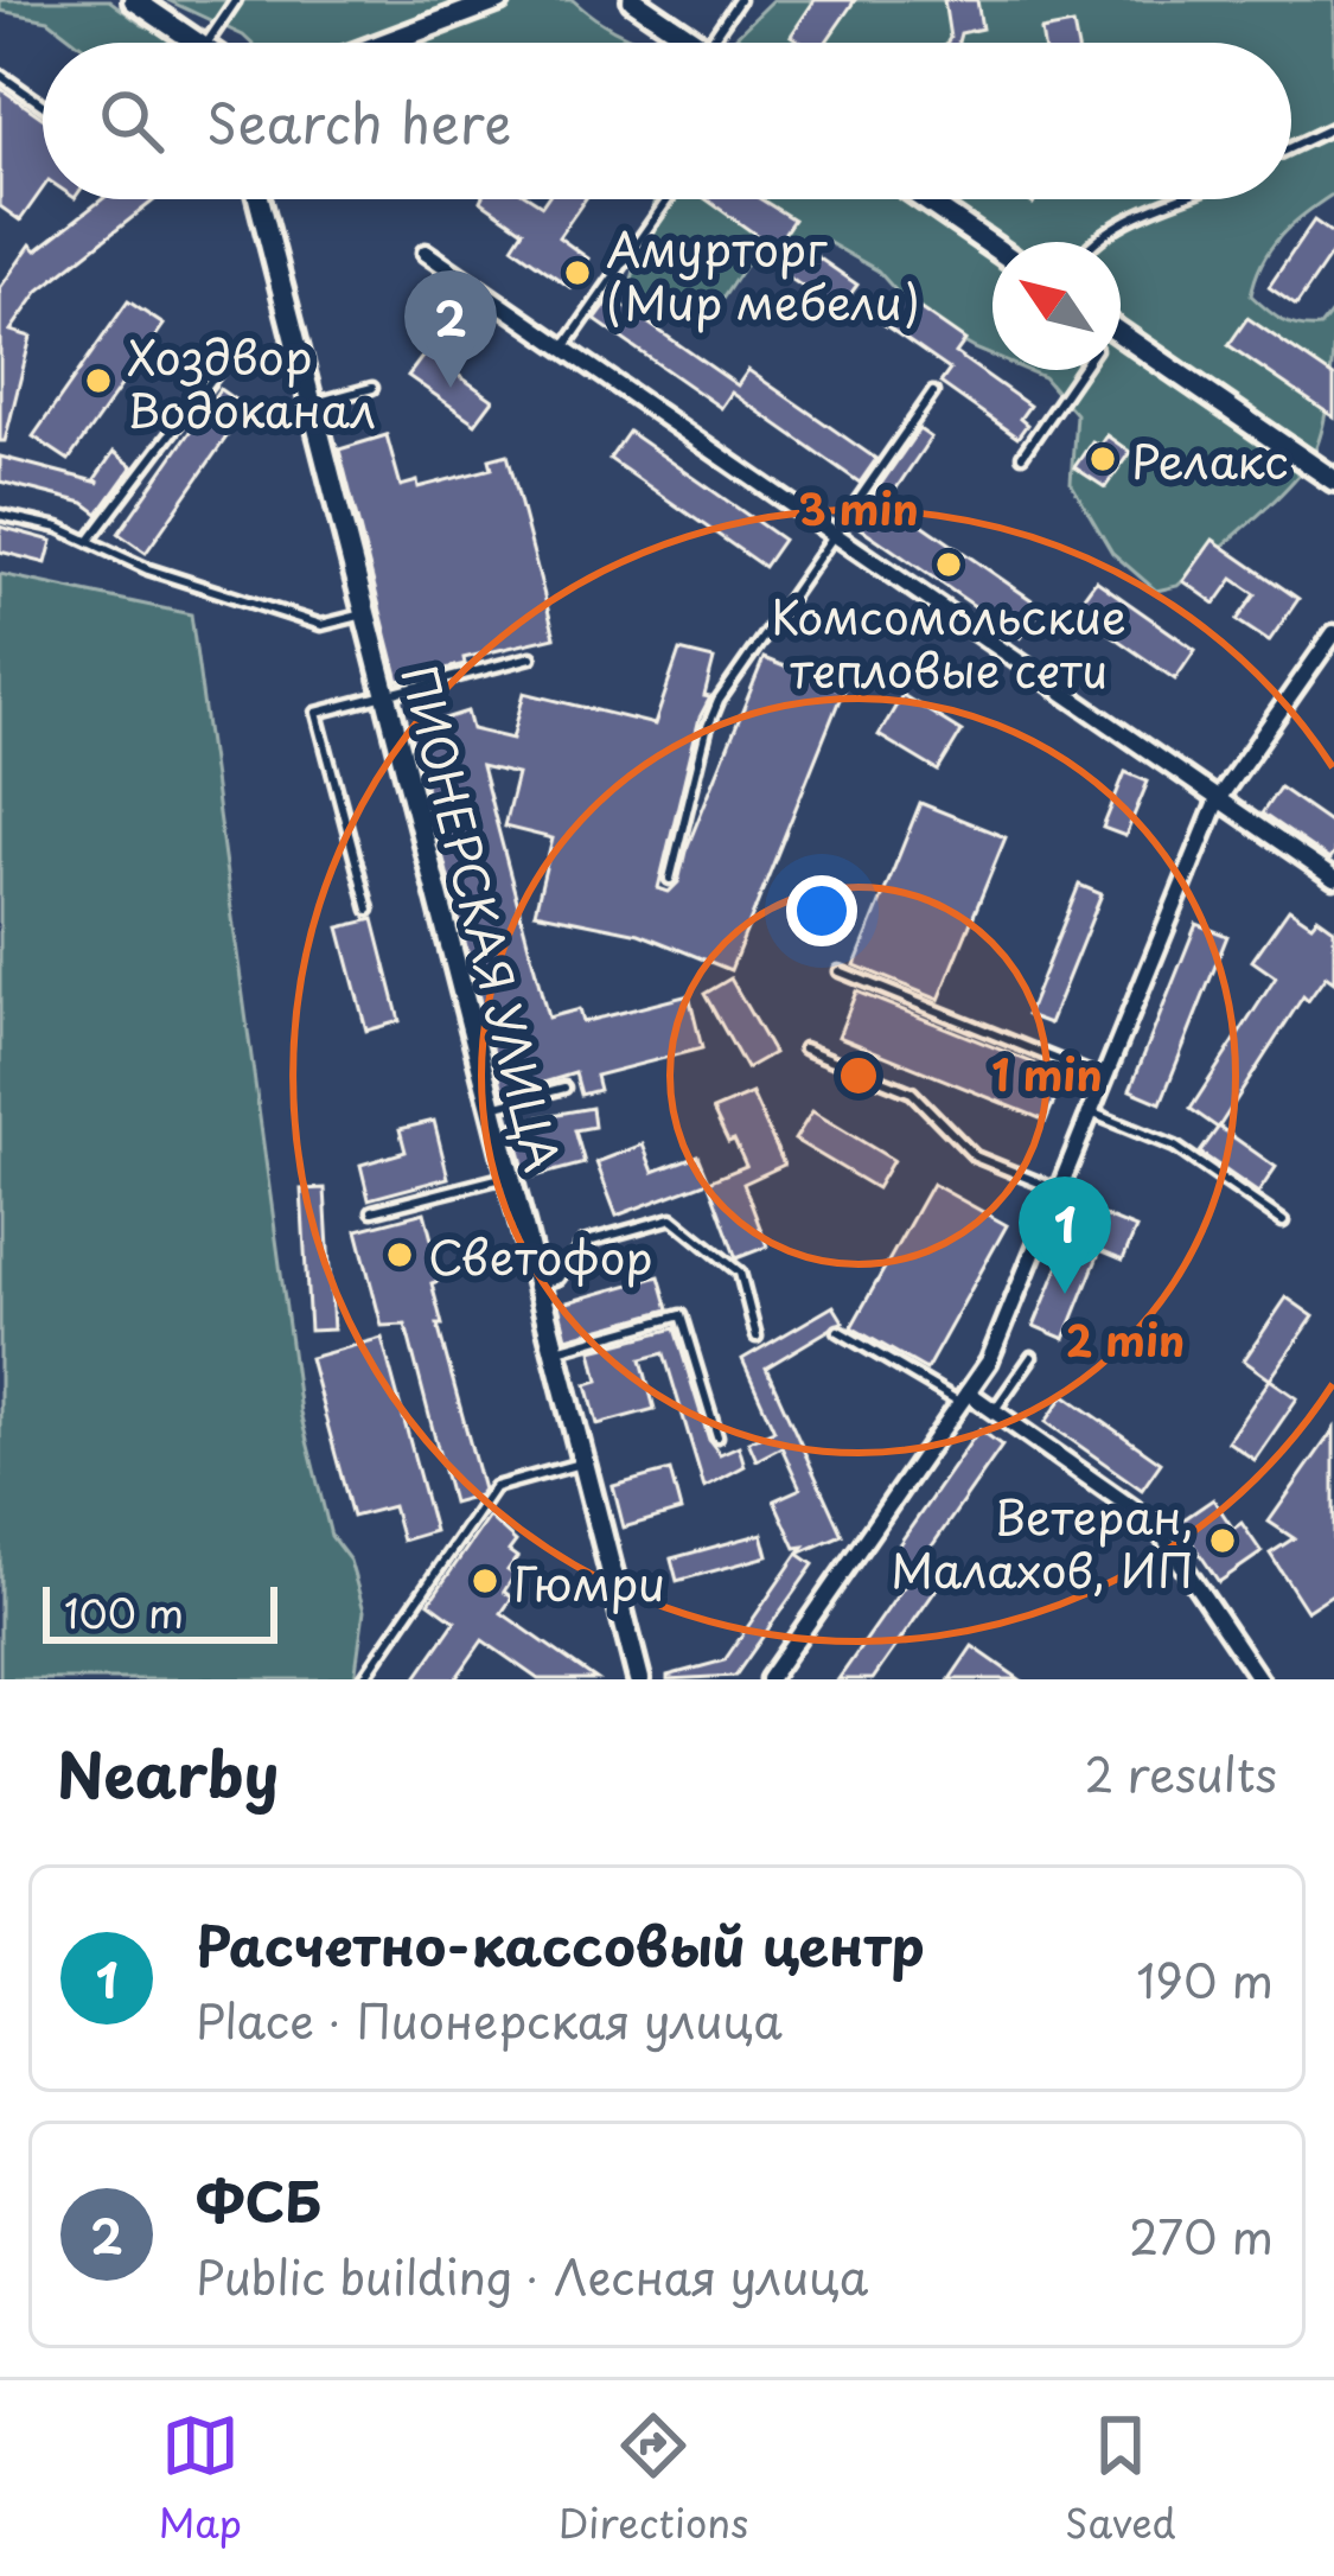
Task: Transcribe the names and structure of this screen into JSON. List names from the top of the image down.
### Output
{
  "streets": {
    "street": ["ПИОНЕРСКАЯ УЛИЦА"]
  },
  "places": [
    "Амурторг (Мир мебели)",
    "Хоздвор Водоканал",
    "Релакс",
    "Комсомольские тепловые сети",
    "Светофор",
    "Ветеран, Малахов, ИП",
    "Гюмри"
  ],
  "scale_bar": "100 m",
  "north": "top left",
  "page": {
    "search": "Search here",
    "pins": ["2", "1"],
    "scale": "100 m",
    "heading": ["Nearby", "2 results"],
    "list": [
      {
        "mark": "1",
        "name": "Расчетно-кассовый центр",
        "note": "Place · Пионерская улица",
        "value": "190 m"
      },
      {
        "mark": "2",
        "name": "ФСБ",
        "note": "Public building · Лесная улица",
        "value": "270 m"
      }
    ],
    "nav": ["Map", "Directions", "Saved"]
  },
  "rings": ["3 min", "1 min", "2 min"]
}
